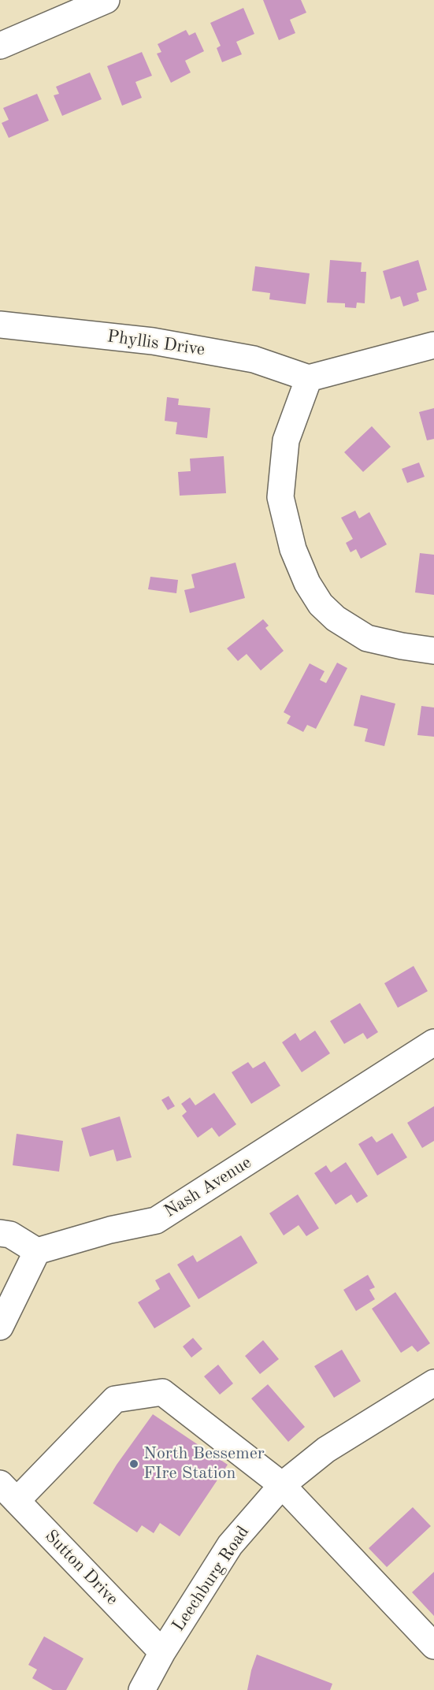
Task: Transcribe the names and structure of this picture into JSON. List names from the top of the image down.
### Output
{
  "streets": {
    "street": [
      "Phyllis Drive",
      "Nash Avenue",
      "Sutton Drive",
      "Leechburg Road"
    ]
  },
  "crossings": [
    ["Sutton Drive", "Leechburg Road"]
  ],
  "places": ["North Bessemer FIre Station"]
}
